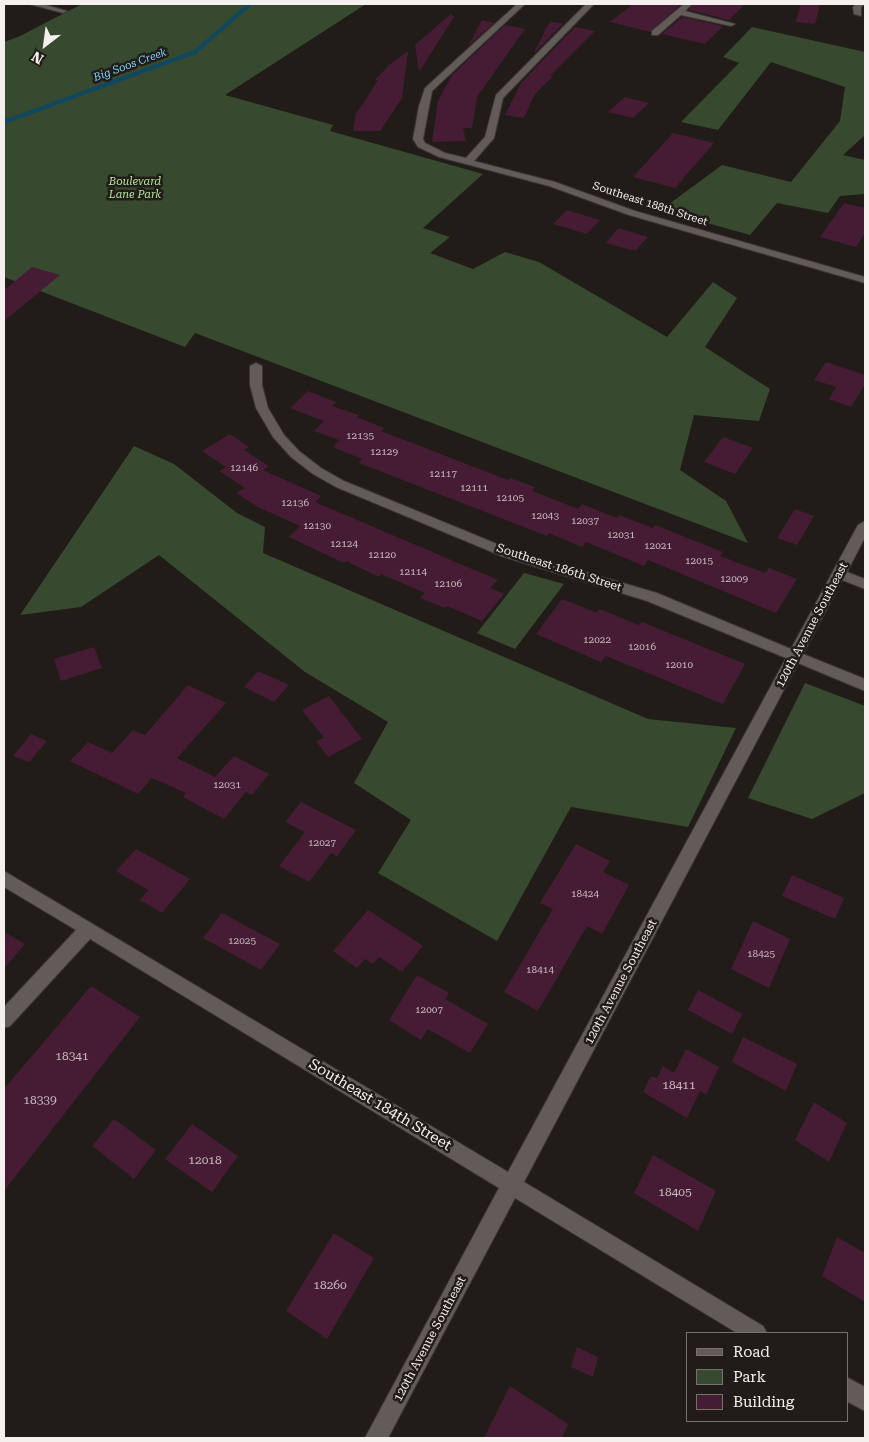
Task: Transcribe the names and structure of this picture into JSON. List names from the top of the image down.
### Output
{
  "streets": {
    "street": [
      "Southeast 188th Street",
      "Southeast 186th Street",
      "120th Avenue Southeast",
      "Southeast 184th Street"
    ]
  },
  "crossings": [
    ["Southeast 186th Street", "120th Avenue Southeast"],
    ["120th Avenue Southeast", "Southeast 184th Street"]
  ],
  "water": ["Big Soos Creek"],
  "parks": ["Boulevard Lane Park"],
  "house_numbers": [
    "12135",
    "12129",
    "12146",
    "12117",
    "12111",
    "12105",
    "12136",
    "12043",
    "12037",
    "12130",
    "12031",
    "12124",
    "12021",
    "12120",
    "12015",
    "12114",
    "12009",
    "12106",
    "12022",
    "12016",
    "12010",
    "12031",
    "12027",
    "18424",
    "12025",
    "18425",
    "18414",
    "12007",
    "18341",
    "18411",
    "18339",
    "12018",
    "18405",
    "18260"
  ],
  "legend": ["Road", "Park", "Building"],
  "north": "bottom left"
}
